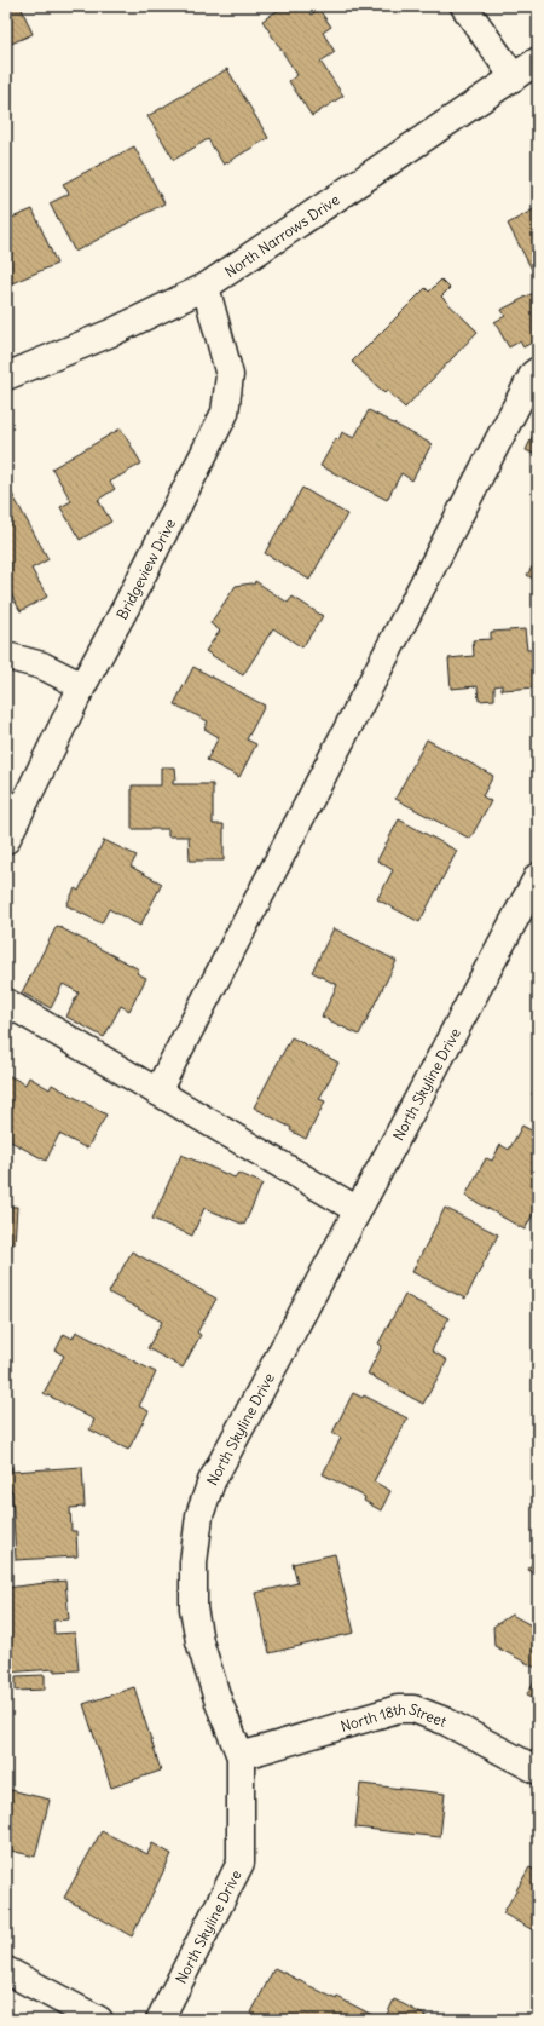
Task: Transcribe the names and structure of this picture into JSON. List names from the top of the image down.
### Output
{
  "streets": {
    "street": [
      "North Narrows Drive",
      "Bridgeview Drive",
      "North Skyline Drive",
      "North 18th Street"
    ]
  },
  "crossings": [
    ["North Narrows Drive", "Bridgeview Drive"],
    ["North Skyline Drive", "North 18th Street"]
  ]
}
